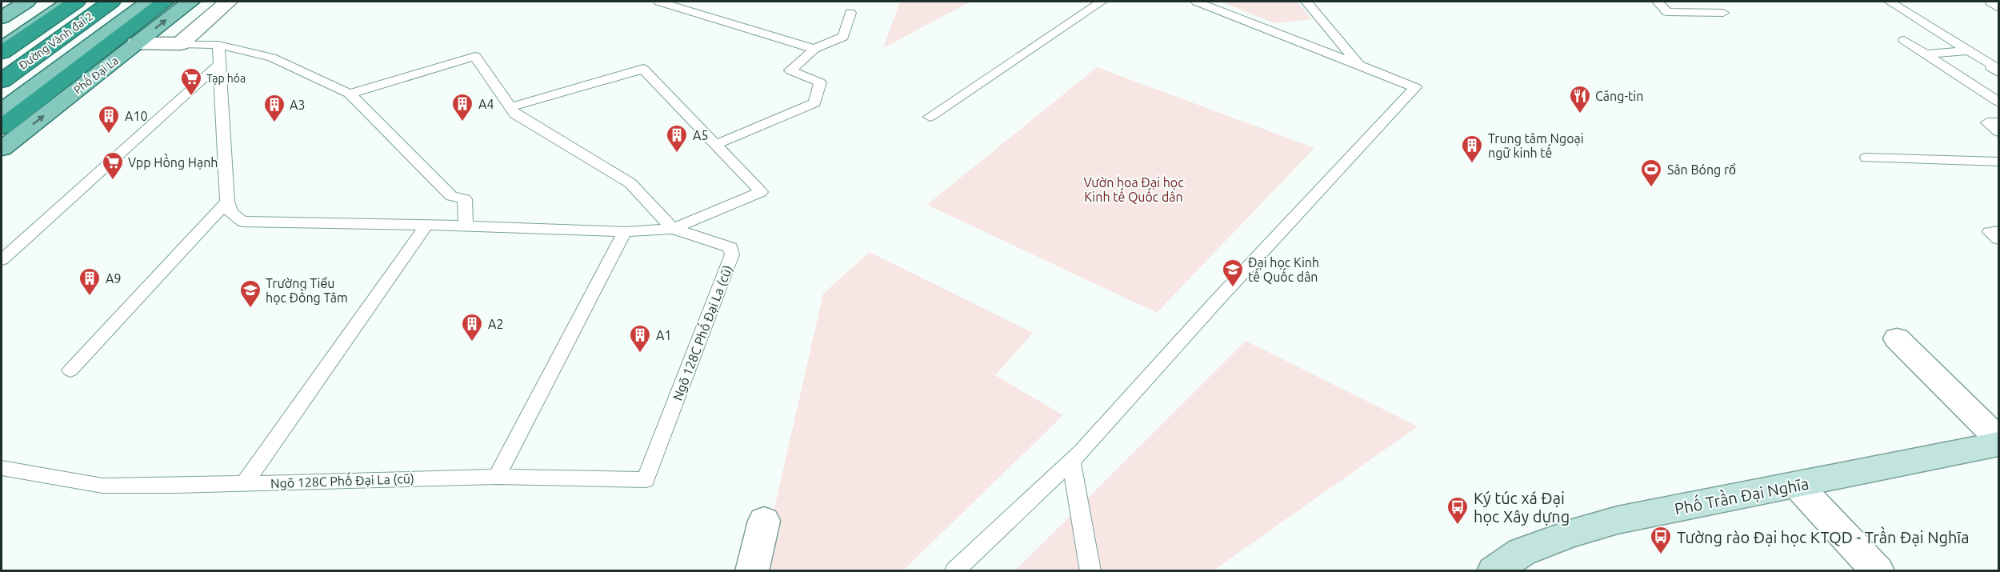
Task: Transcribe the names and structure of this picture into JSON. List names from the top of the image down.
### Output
{
  "streets": {
    "highway": ["Đường Vành đai 2"],
    "main road": ["Phố Đại La"],
    "street": ["Phố Trần Đại Nghĩa"],
    "lane": ["Ngõ 128C Phố Đại La (cũ)"]
  },
  "parks": ["Vườn hoa Đại học Kinh tế Quốc dân"],
  "places": {
    "supermarket": ["Tạp hóa", "Vpp Hồng Hạnh"],
    "restaurant": ["Căng-tin"],
    "building": [
      "A4",
      "A3",
      "A10",
      "A5",
      "Trung tâm Ngoại ngữ kinh tế",
      "A9",
      "A2",
      "A1"
    ],
    "sports": ["Sân Bóng rổ"],
    "school or university": ["Đại học Kinh tế Quốc dân", "Trường Tiểu học Đồng Tâm"],
    "bus stop": ["Ký túc xá Đại học Xây dựng", "Tường rào Đại học KTQD - Trần Đại Nghĩa"]
  }
}
